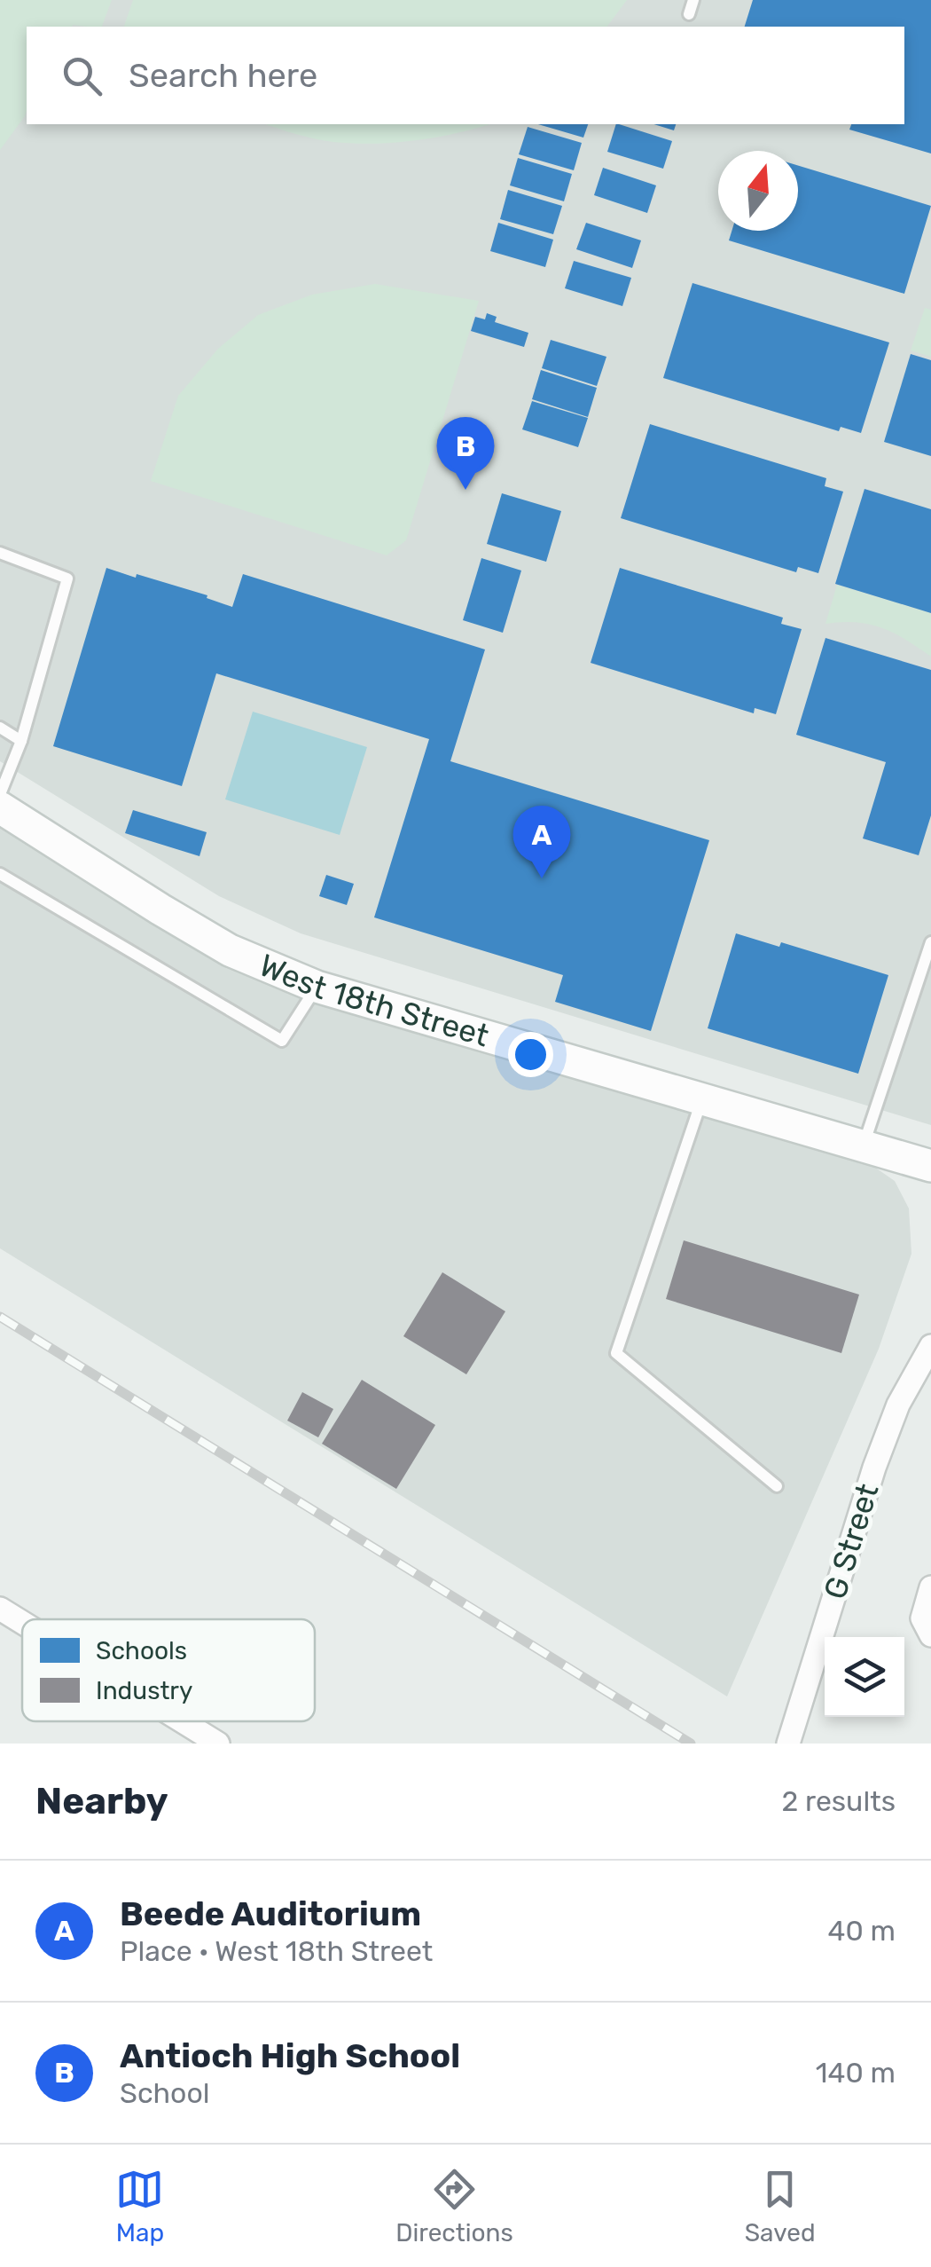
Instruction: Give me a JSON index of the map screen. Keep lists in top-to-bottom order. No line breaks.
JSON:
{"streets":{"street":["West 18th Street","G Street"]},"legend":["Schools","Industry"],"north":"top","page":{"search":"Search here","pins":["B","A"],"heading":["Nearby","2 results"],"list":[{"mark":"A","name":"Beede Auditorium","note":"Place · West 18th Street","value":"40 m"},{"mark":"B","name":"Antioch High School","note":"School","value":"140 m"}],"nav":["Map","Directions","Saved"]}}
